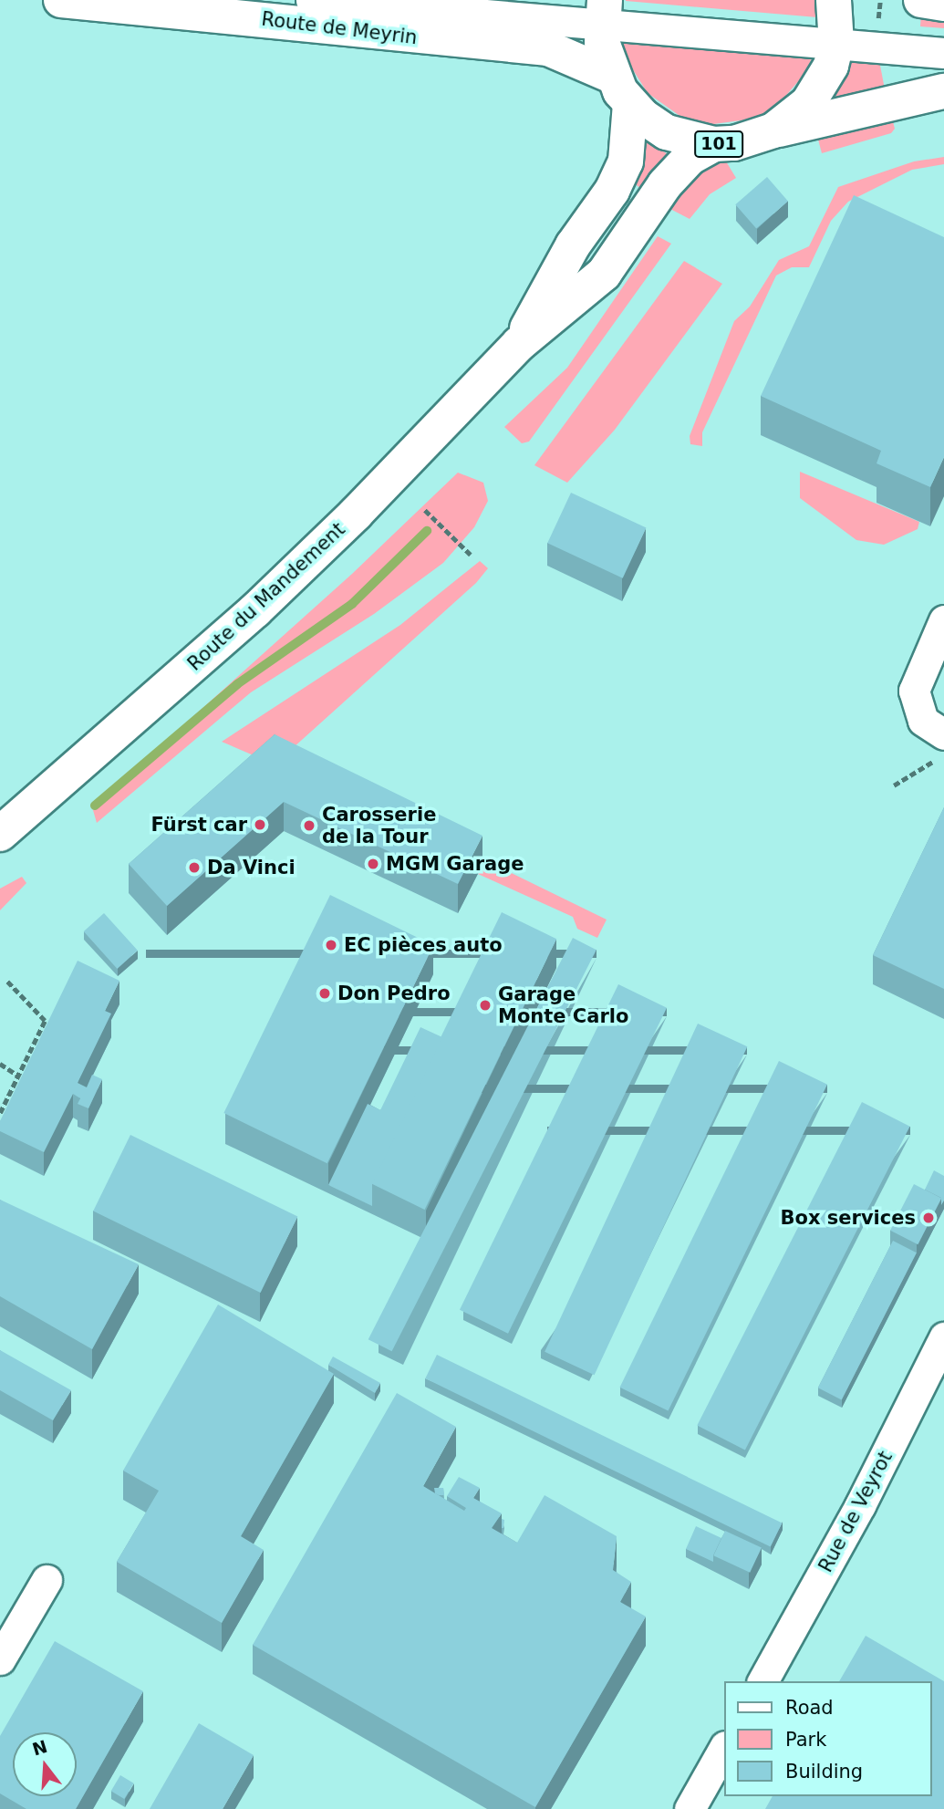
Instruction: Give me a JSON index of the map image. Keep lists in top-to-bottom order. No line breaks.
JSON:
{"streets":{"main road":["Route de Meyrin","101","Route du Mandement"],"street":["Rue de Veyrot"]},"crossings":[["Route de Meyrin","101"],["Route de Meyrin","Route du Mandement"],["101","Route du Mandement"]],"places":["Fürst car","Carosserie de la Tour","MGM Garage","Da Vinci","EC pièces auto","Don Pedro","Garage Monte Carlo","Box services"],"legend":["Road","Park","Building"],"north":"top"}
